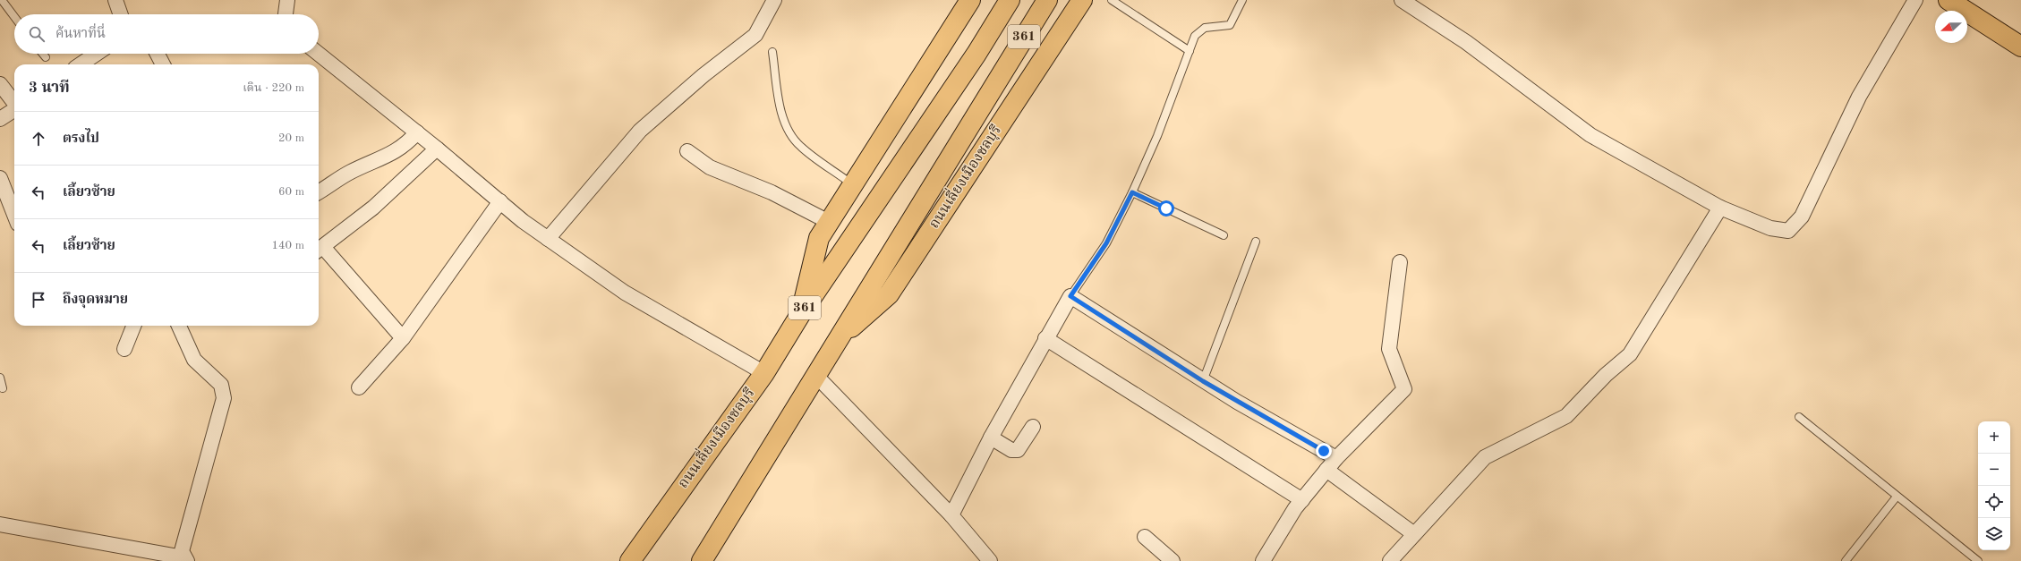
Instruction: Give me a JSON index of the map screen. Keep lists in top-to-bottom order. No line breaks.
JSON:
{"streets":{"main road":["361","ถนนเลี่ยงเมืองชลบุรี"]},"north":"left","page":{"search":"ค้นหาที่นี่","heading":["3 นาที","เดิน · 220 m"],"list":[["ตรงไป","20 m"],["เลี้ยวซ้าย","60 m"],["เลี้ยวซ้าย","140 m"],"ถึงจุดหมาย"],"map_buttons":["+","−"]}}
